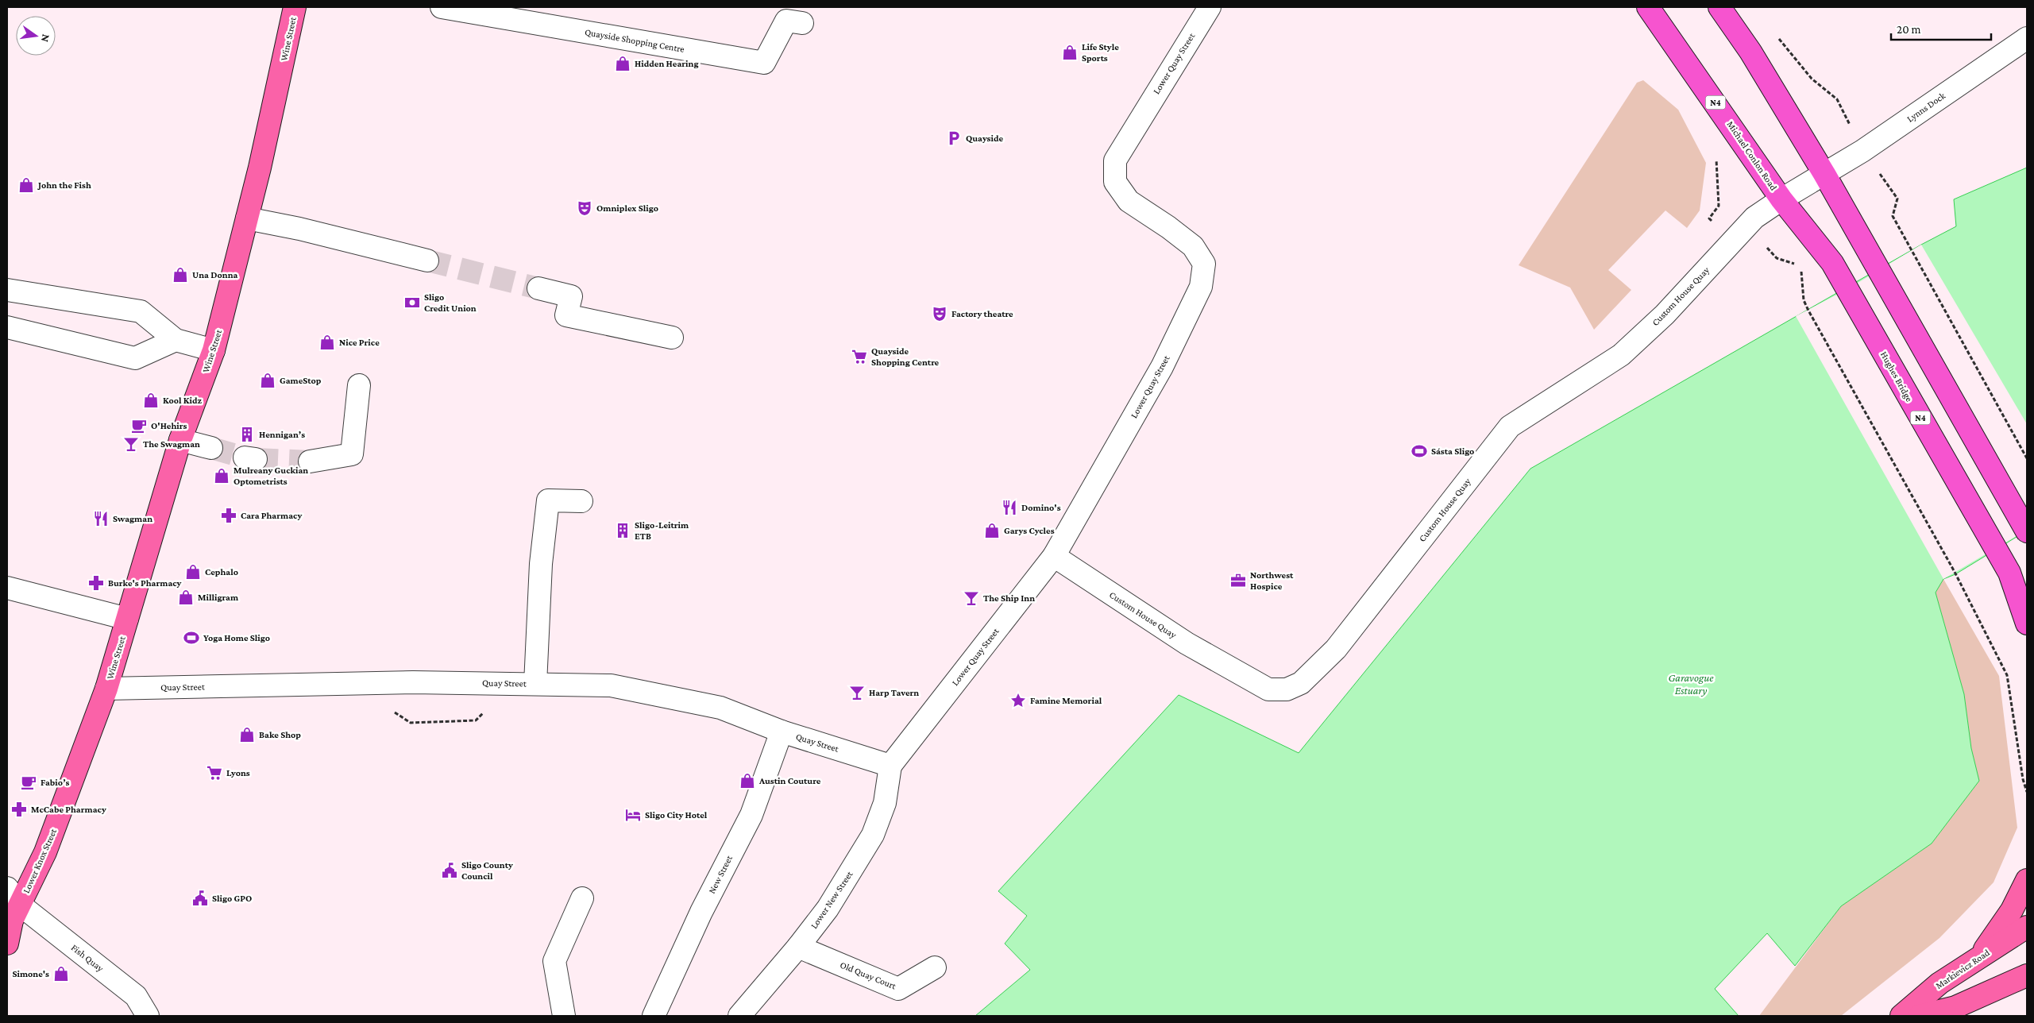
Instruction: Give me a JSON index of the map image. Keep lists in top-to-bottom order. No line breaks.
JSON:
{"streets":{"highway":["N4","Michael Conlon Road","Hughes Bridge"],"main road":["Wine Street","Lower Knox Street","Markievicz Road"],"street":["Quayside Shopping Centre","Lower Quay Street","Lynns Dock","Custom House Quay","Quay Street","New Street","Lower New Street","Fish Quay","Old Quay Court"]},"crossings":[["Wine Street","Quay Street"],["Wine Street","Lower Knox Street"],["Lower Quay Street","Custom House Quay"],["Lower Quay Street","Quay Street"],["Lower Quay Street","Lower New Street"],["N4","Michael Conlon Road"],["Lynns Dock","Custom House Quay"],["Michael Conlon Road","Custom House Quay"],["Michael Conlon Road","Hughes Bridge"],["Quay Street","Lower Knox Street"],["Quay Street","New Street"],["Quay Street","Lower New Street"],["Lower Knox Street","Fish Quay"],["Lower New Street","Old Quay Court"]],"water":["Garavogue Estuary"],"places":{"shop":["Life Style Sports","Hidden Hearing","John the Fish","Una Donna","Nice Price","GameStop","Kool Kidz","Mulreany Guckian Optometrists","Garys Cycles","Cephalo","Milligram","Bake Shop","Austin Couture","Simone's"],"parking":["Quayside"],"theatre":["Omniplex Sligo","Factory theatre"],"bank":["Sligo Credit Union"],"supermarket":["Quayside Shopping Centre","Lyons"],"cafe":["O'Hehirs","Fabio’s"],"building":["Hennigan’s","Sligo-Leitrim ETB"],"bar":["The Swagman","The Ship Inn","Harp Tavern"],"sports":["Sásta Sligo","Yoga Home Sligo"],"restaurant":["Domino's","Swagman"],"pharmacy":["Cara Pharmacy","Burke's Pharmacy","McCabe Pharmacy"],"office":["Northwest Hospice"],"place":["Famine Memorial"],"hotel":["Sligo City Hotel"],"public building":["Sligo County Council","Sligo GPO"]},"scale_bar":"20 m","north":"right"}
